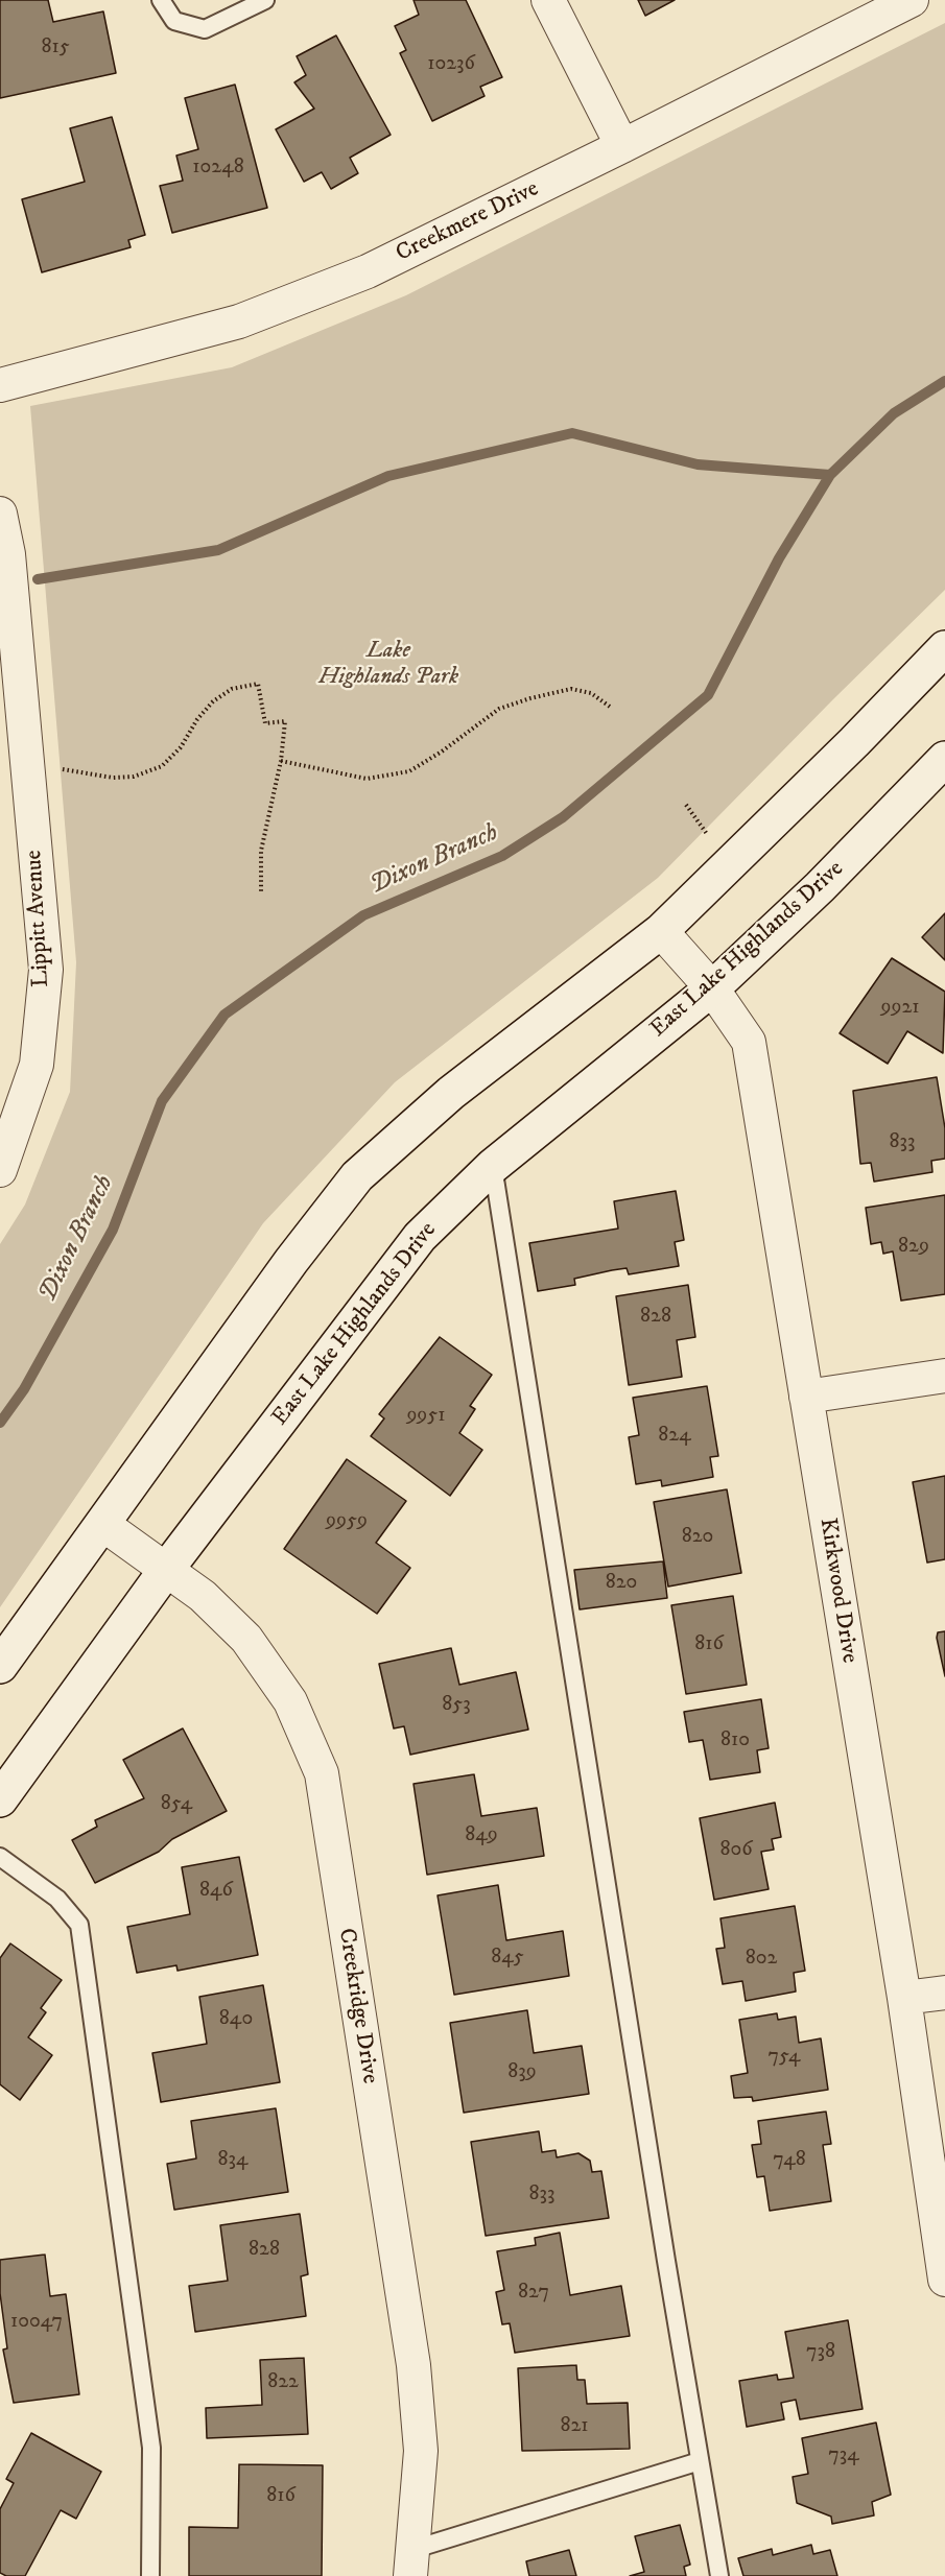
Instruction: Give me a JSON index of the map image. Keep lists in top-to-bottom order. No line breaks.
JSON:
{"streets":{"main road":["East Lake Highlands Drive"],"street":["Creekmere Drive","Lippitt Avenue","Kirkwood Drive","Creekridge Drive"]},"crossings":[["East Lake Highlands Drive","Kirkwood Drive"],["East Lake Highlands Drive","Creekridge Drive"]],"water":["Dixon Branch"],"parks":["Lake Highlands Park"],"house_numbers":["815","10236","10248","9921","833","829","828","9951","824","9959","820","820","816","853","810","854","849","806","846","845","802","840","754","839","834","748","833","828","827","10047","738","822","821","734","816"]}
